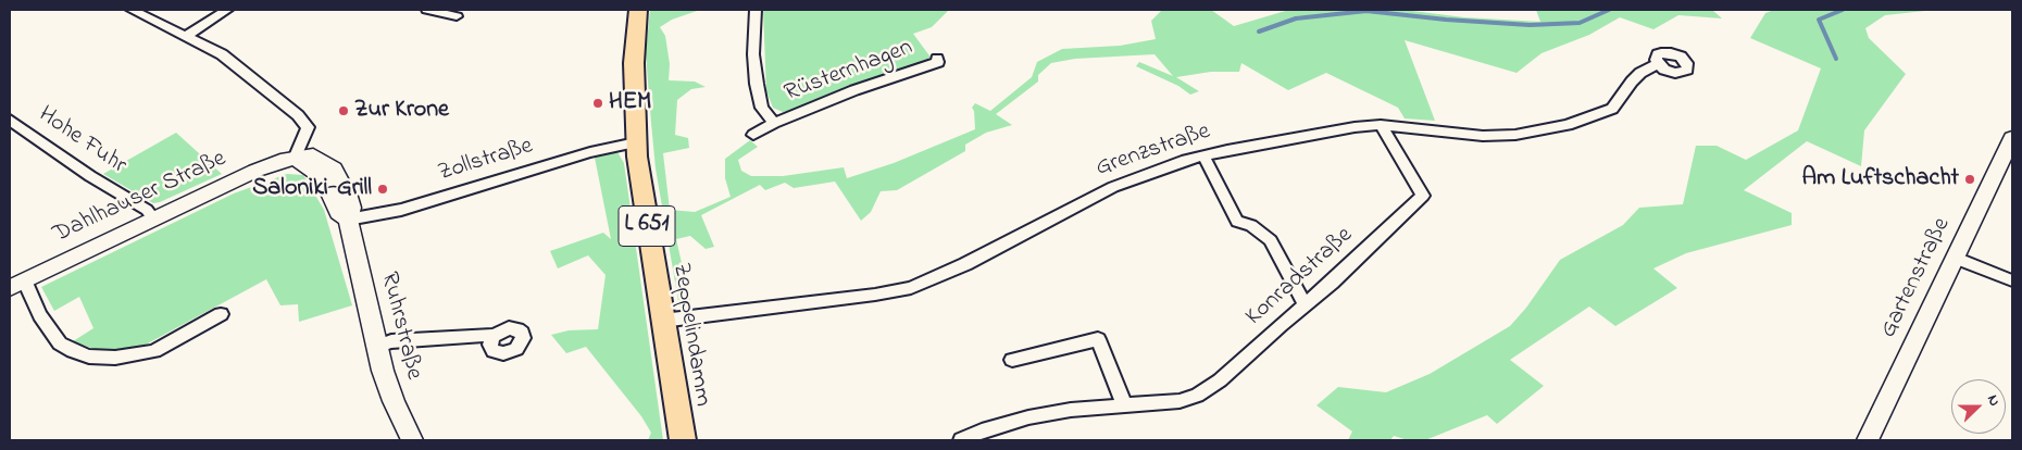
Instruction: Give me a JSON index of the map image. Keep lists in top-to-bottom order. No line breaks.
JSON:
{"streets":{"main road":["L 651","Zeppelindamm"],"street":["Rüsternhagen","Hohe Fuhr","Grenzstraße","Zollstraße","Dahlhauser Straße","Konradstraße","Gartenstraße","Ruhrstraße"]},"crossings":[["Hohe Fuhr","Dahlhauser Straße"],["Grenzstraße","Konradstraße"],["Grenzstraße","Zeppelindamm"],["Zollstraße","Ruhrstraße"],["Zollstraße","Zeppelindamm"],["Dahlhauser Straße","Ruhrstraße"]],"places":["HEM","Zur Krone","Am Luftschacht","Saloniki-Grill"],"north":"right"}
